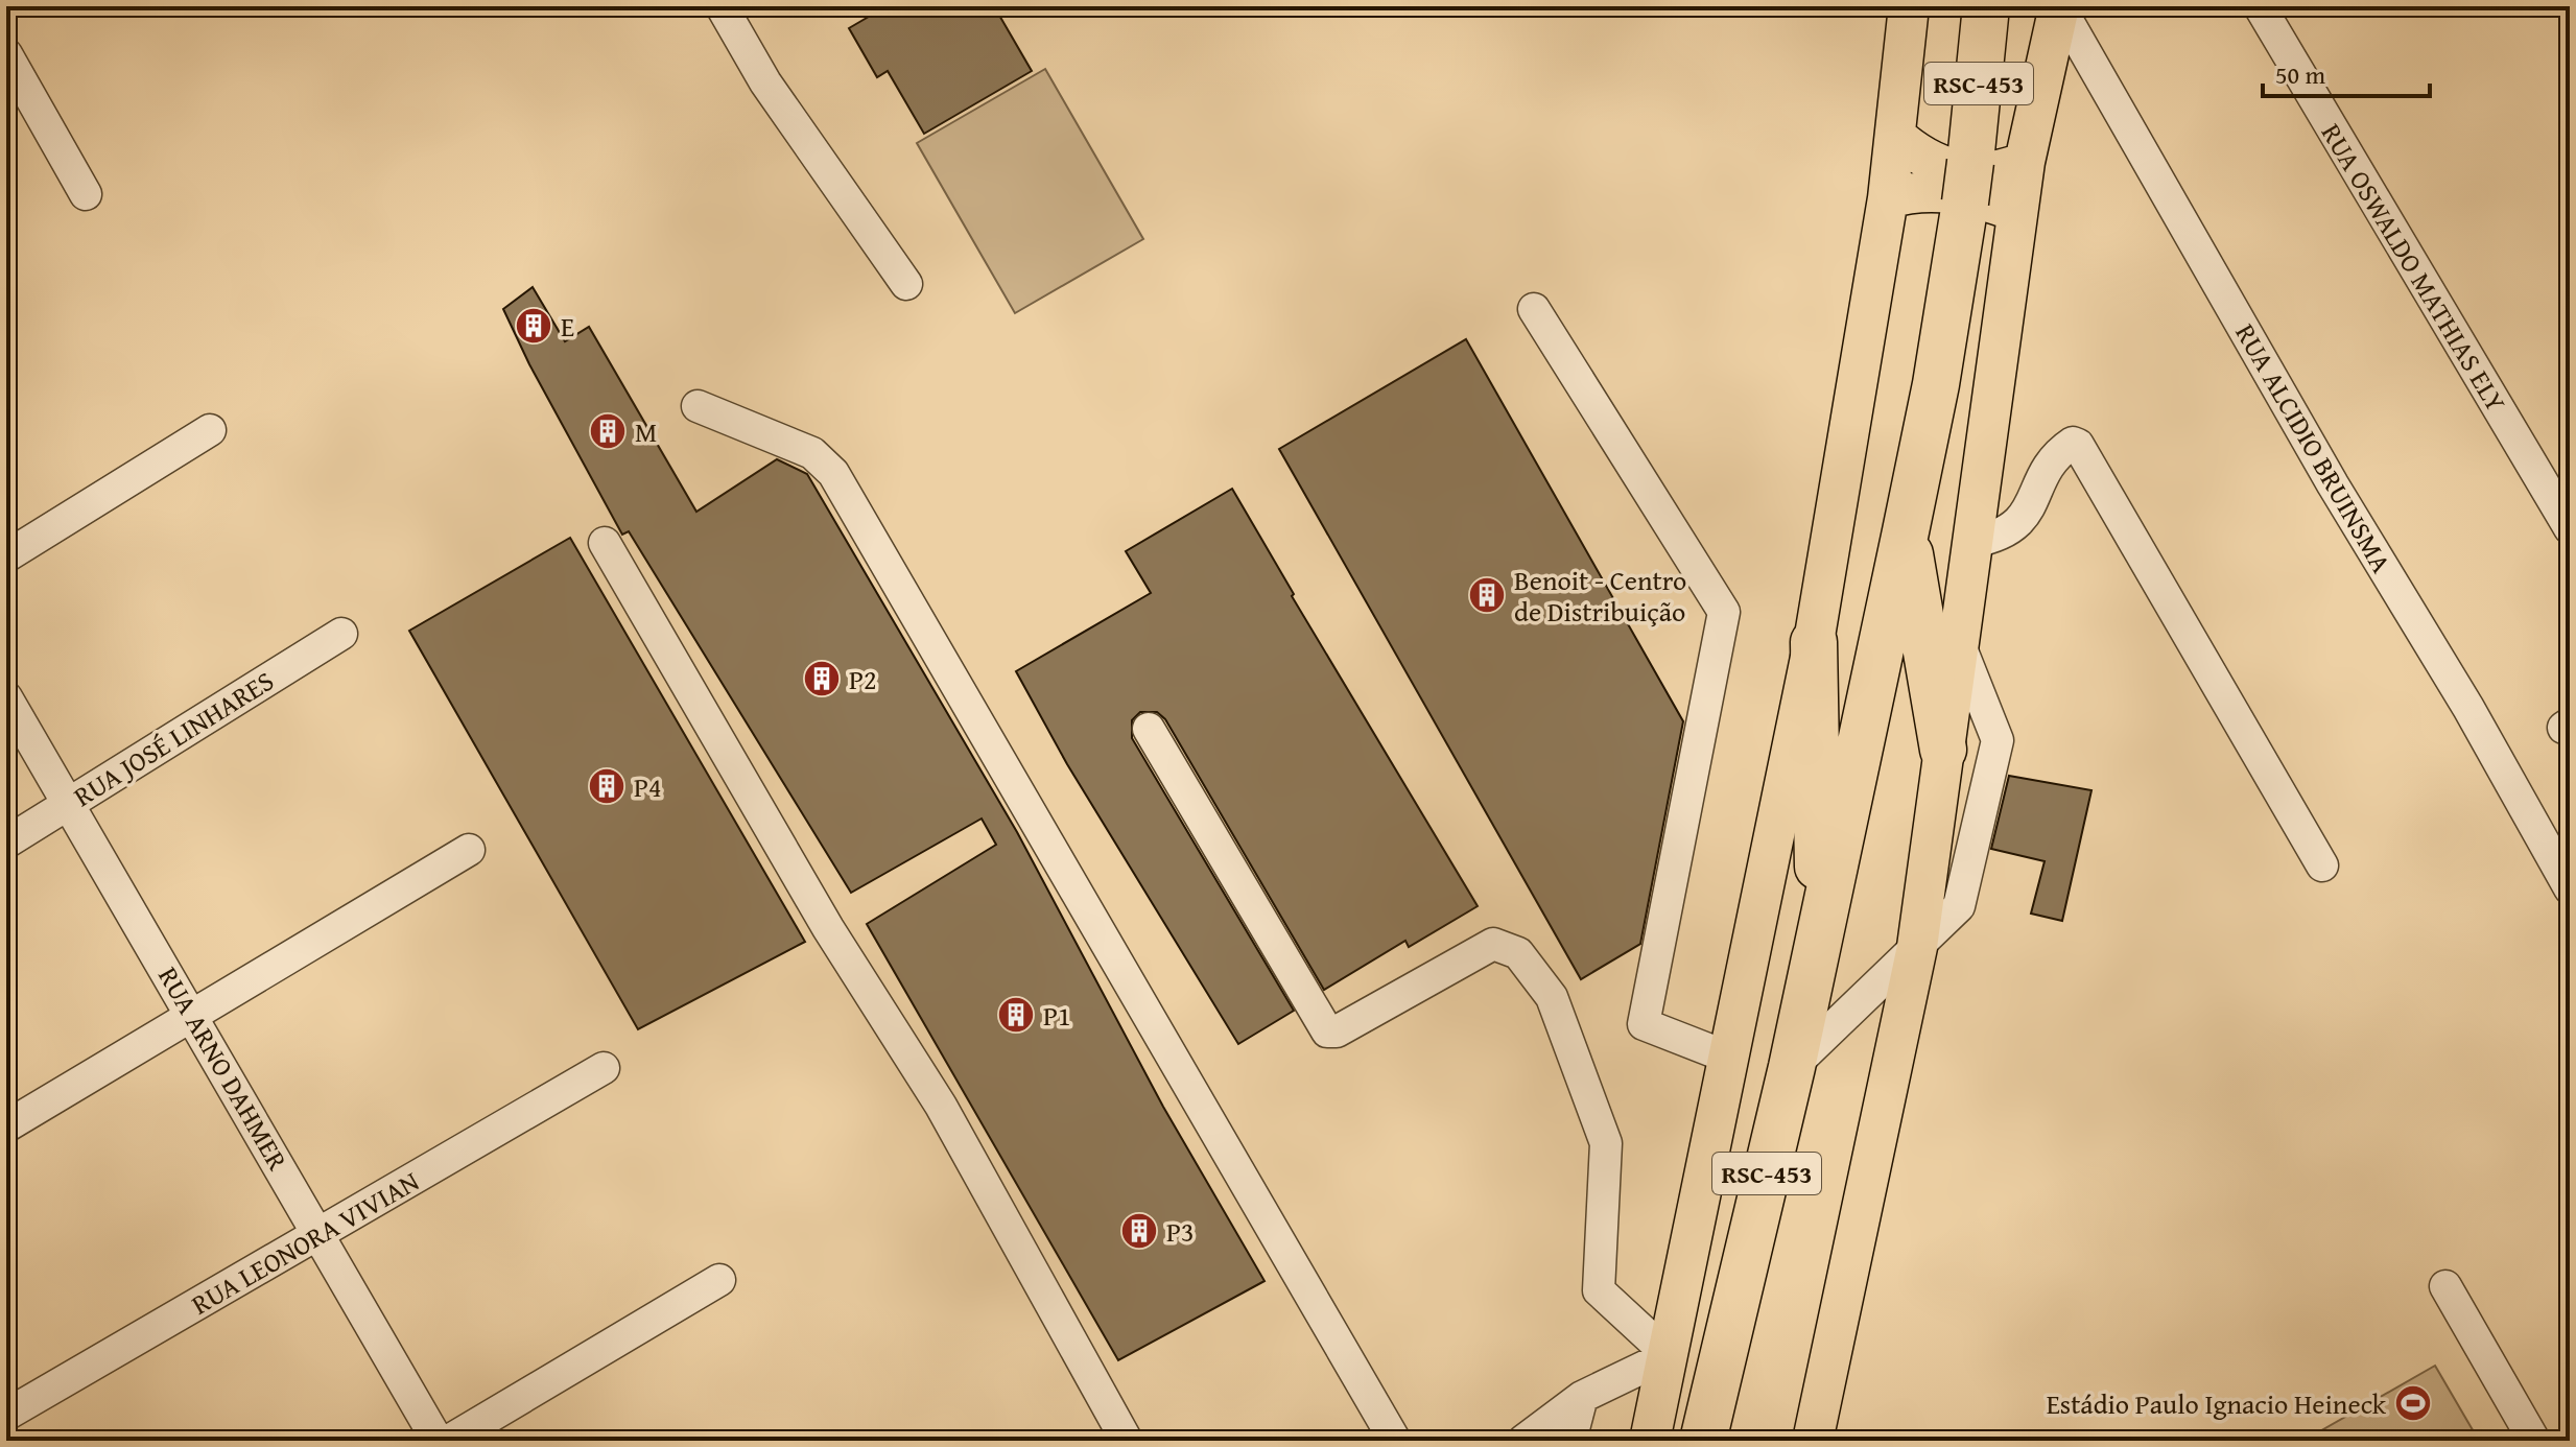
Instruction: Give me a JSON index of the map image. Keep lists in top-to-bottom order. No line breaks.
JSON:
{"streets":{"highway":["RSC-453"],"street":["RUA OSWALDO MATHIAS ELY","RUA ALCIDIO BRUINSMA","RUA JOSÉ LINHARES","RUA ARNO DAHMER","RUA LEONORA VIVIAN"]},"crossings":[["RUA JOSÉ LINHARES","RUA ARNO DAHMER"],["RUA ARNO DAHMER","RUA LEONORA VIVIAN"]],"places":{"building":["E","M","Benoit - Centro de Distribuição","P2","P4","P1","P3"],"sports":["Estádio Paulo Ignacio Heineck"]},"scale_bar":"50 m"}
